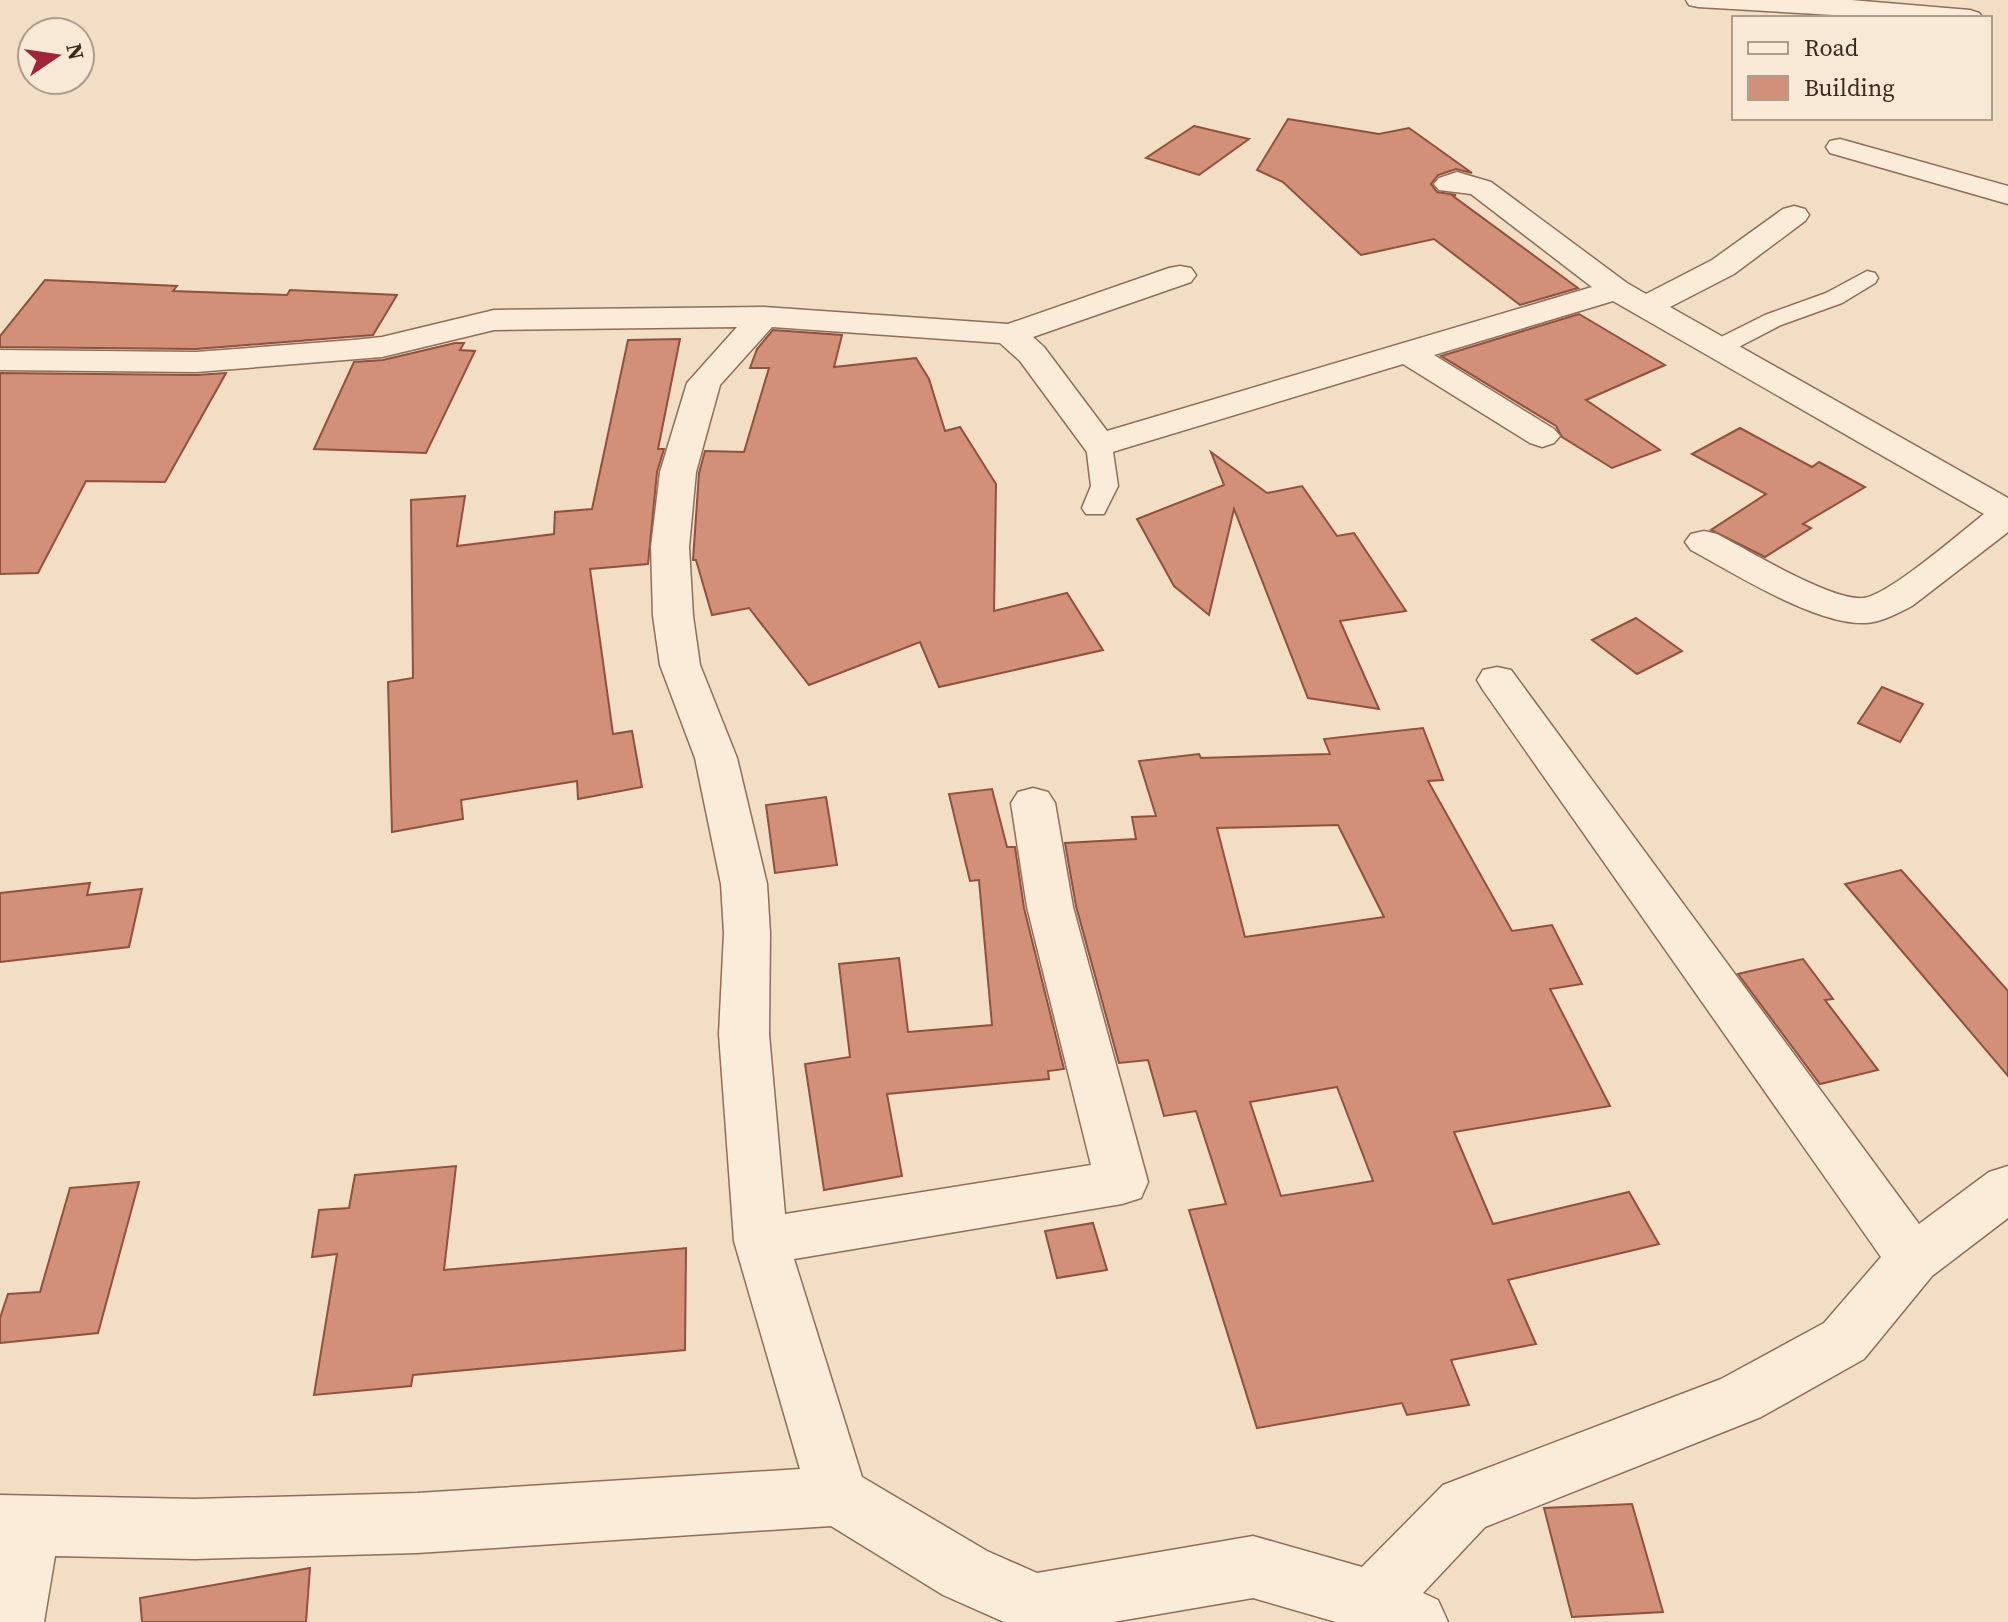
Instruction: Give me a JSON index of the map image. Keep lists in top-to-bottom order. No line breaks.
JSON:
{"legend":["Road","Building"],"north":"right"}
